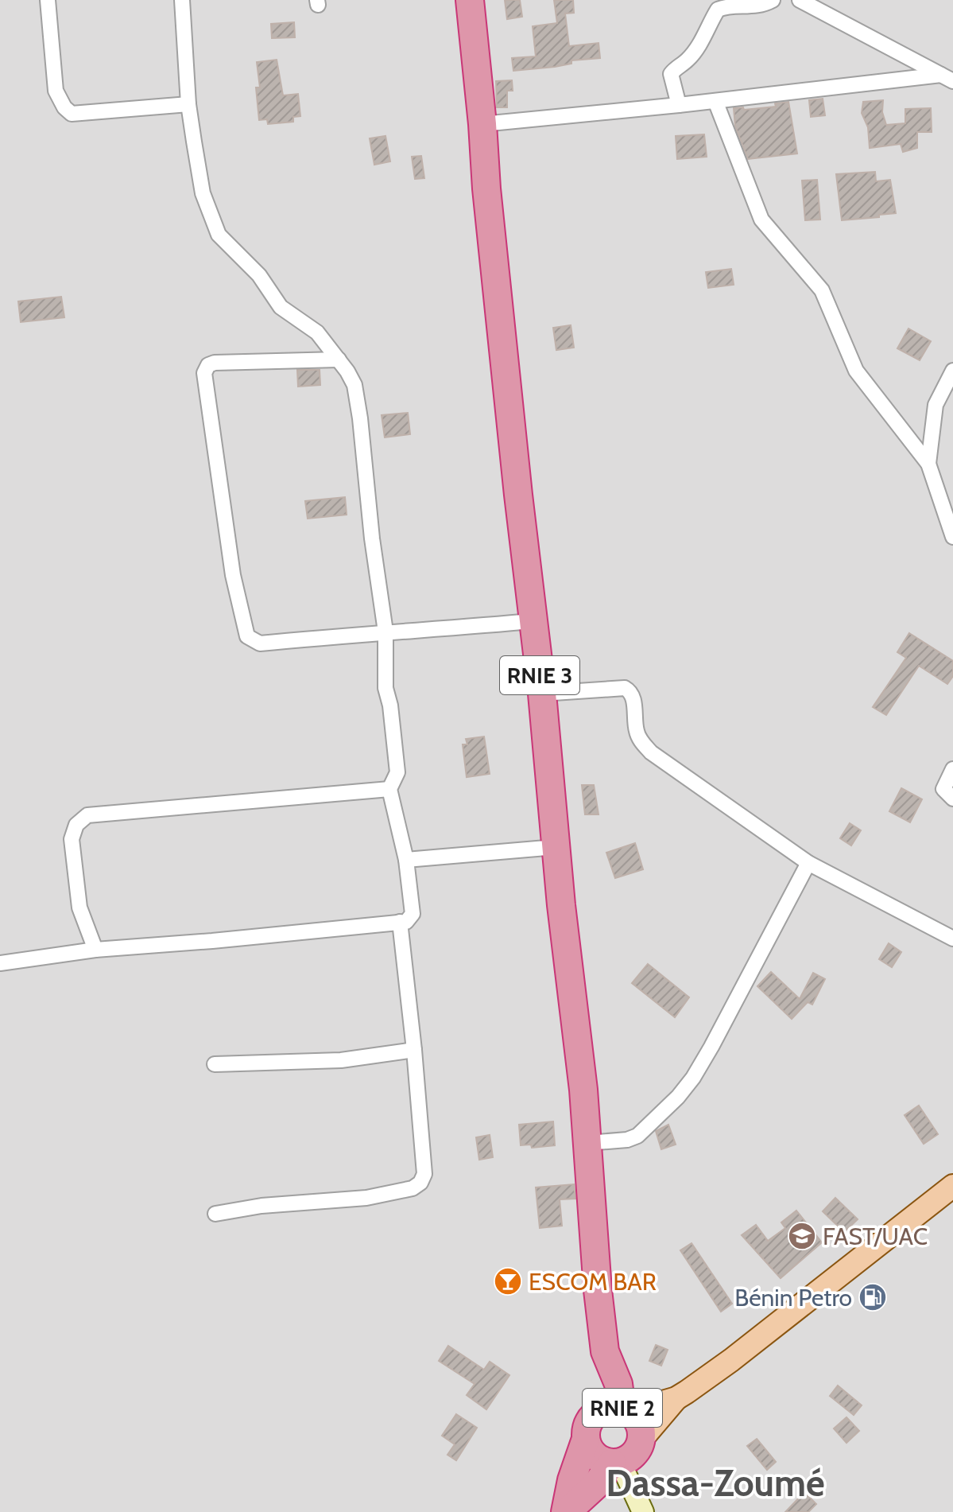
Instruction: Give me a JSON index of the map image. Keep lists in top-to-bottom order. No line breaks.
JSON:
{"streets":{"highway":["RNIE 3","RNIE 2"]},"crossings":[["RNIE 3","RNIE 2"]],"districts":["Dassa-Zoumé"],"places":{"school or university":["FAST/UAC"],"bar":["ESCOM BAR"],"fuel station":["Bénin Petro"]}}
